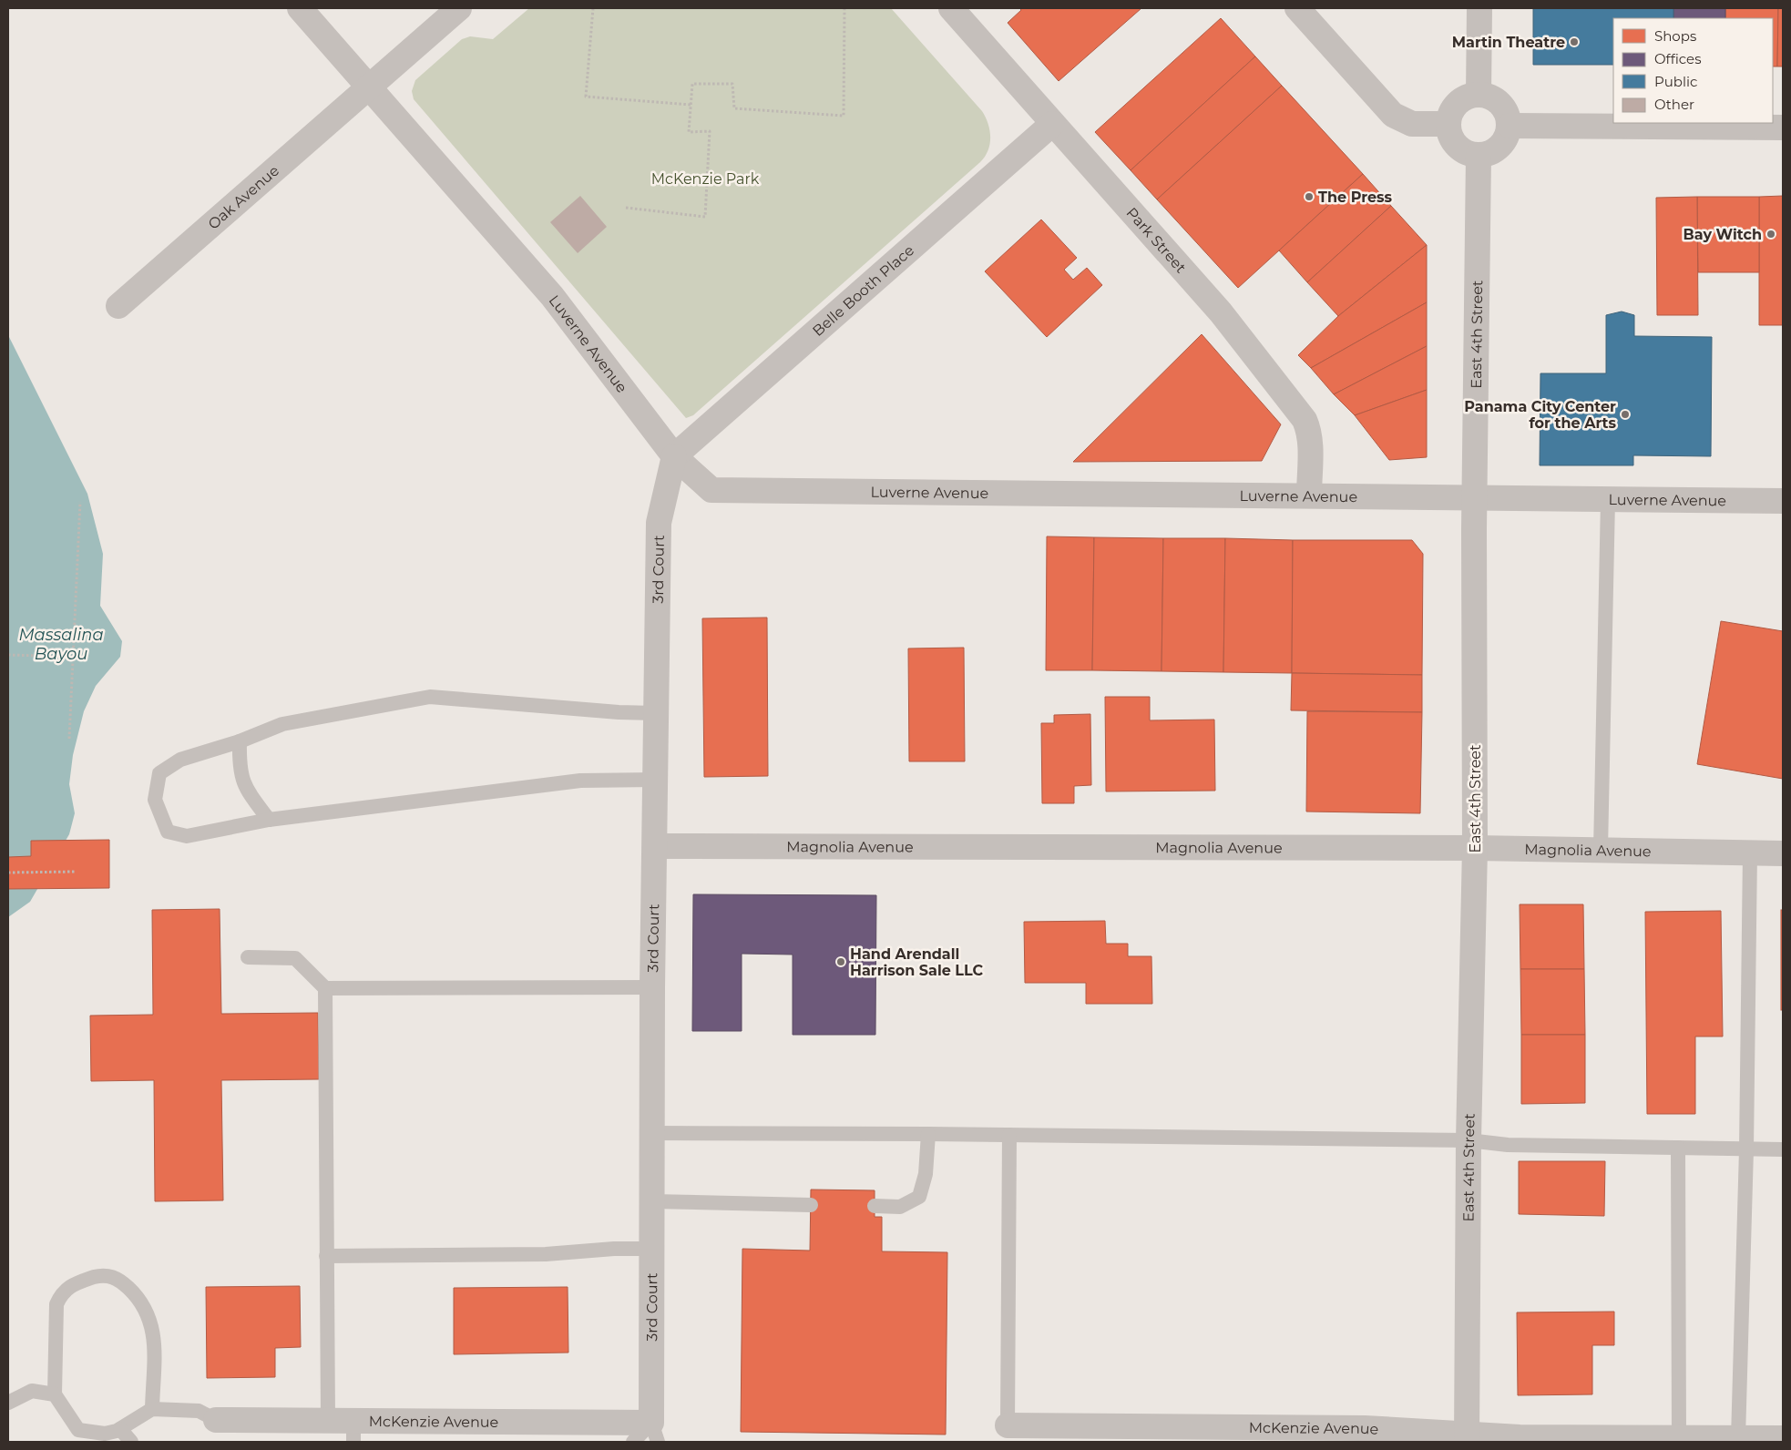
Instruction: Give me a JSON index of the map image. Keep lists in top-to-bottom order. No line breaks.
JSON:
{"streets":{"street":["Oak Avenue","Park Street","Belle Booth Place","East 4th Street","Luverne Avenue","3rd Court","Magnolia Avenue","McKenzie Avenue"]},"crossings":[["Oak Avenue","Luverne Avenue"],["Park Street","Belle Booth Place"],["Park Street","Luverne Avenue"],["Belle Booth Place","Luverne Avenue"],["Belle Booth Place","3rd Court"],["East 4th Street","Luverne Avenue"],["East 4th Street","Magnolia Avenue"],["East 4th Street","McKenzie Avenue"],["Luverne Avenue","3rd Court"],["3rd Court","Magnolia Avenue"],["3rd Court","McKenzie Avenue"]],"water":["Massalina Bayou"],"parks":["McKenzie Park"],"places":["Martin Theatre","The Press","Bay Witch","Panama City Center for the Arts","Hand Arendall Harrison Sale LLC"],"legend":["Shops","Offices","Public","Other"]}
